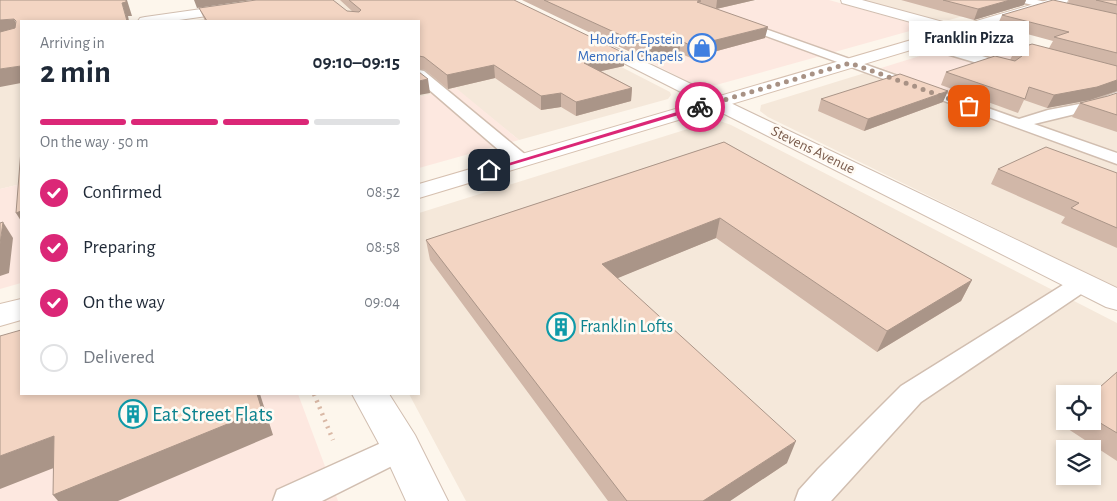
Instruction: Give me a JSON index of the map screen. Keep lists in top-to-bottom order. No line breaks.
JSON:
{"streets":{"street":["Stevens Avenue"]},"places":{"shop":["Hodroff-Epstein Memorial Chapels"],"other":["Franklin Pizza"],"building":["Franklin Lofts","Eat Street Flats"]},"page":{"heading":["2 min","Arriving in","09:10–09:15"],"bubble":"Franklin Pizza","bar":"On the way · 50 m","list":[["Confirmed","08:52"],["Preparing","08:58"],["On the way","09:04"],"Delivered"]}}
